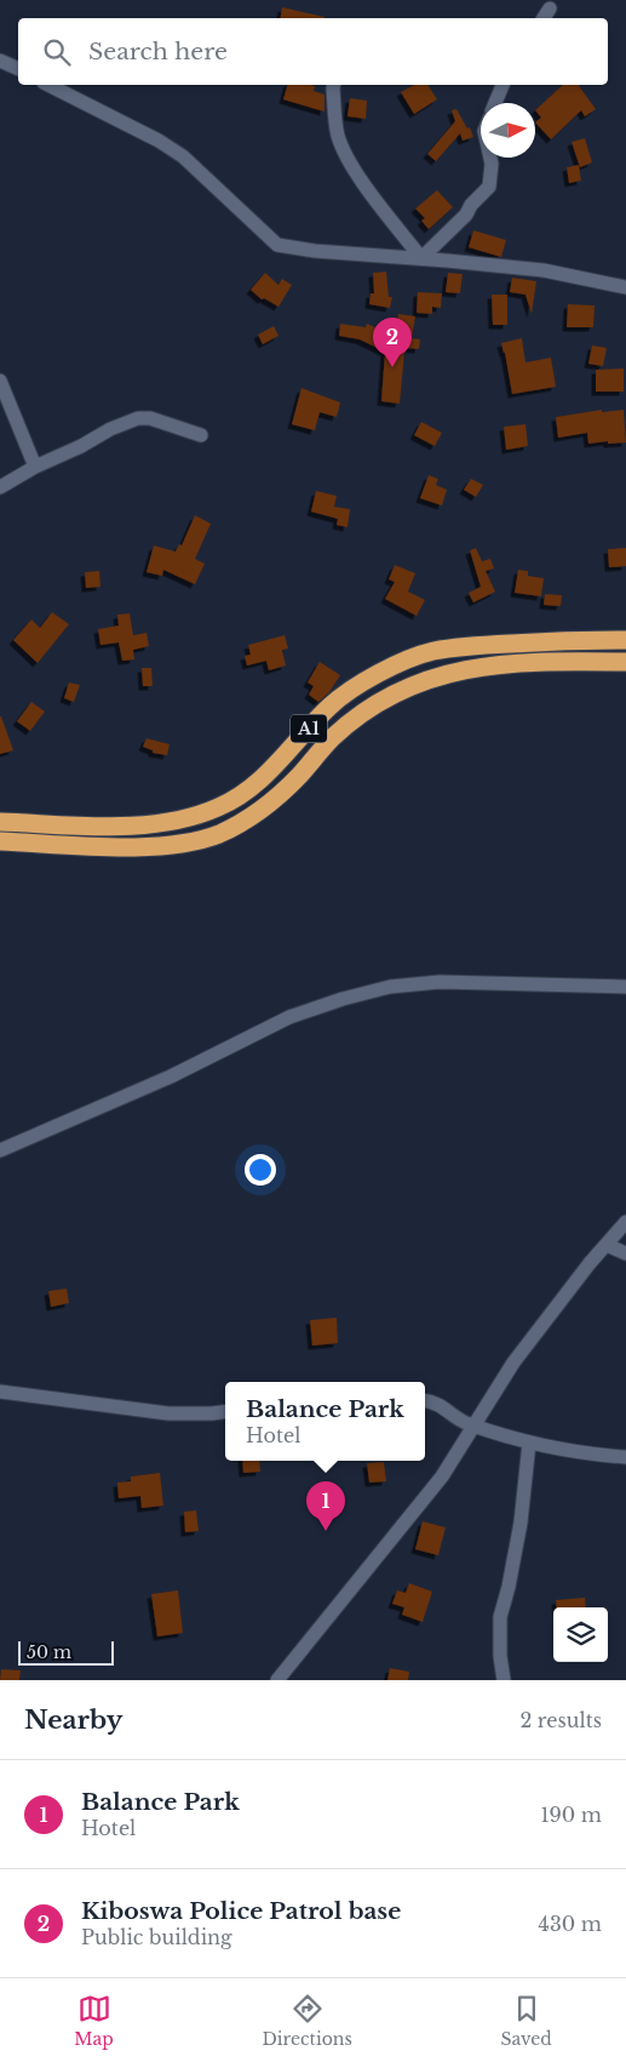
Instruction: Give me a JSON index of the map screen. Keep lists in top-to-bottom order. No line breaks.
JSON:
{"streets":{"highway":["A1"]},"scale_bar":"50 m","north":"right","page":{"search":"Search here","pins":["2","1"],"popup":["Balance Park","Hotel"],"scale":"50 m","heading":["Nearby","2 results"],"list":[{"mark":"1","name":"Balance Park","note":"Hotel","value":"190 m"},{"mark":"2","name":"Kiboswa Police Patrol base","note":"Public building","value":"430 m"}],"nav":["Map","Directions","Saved"]}}
